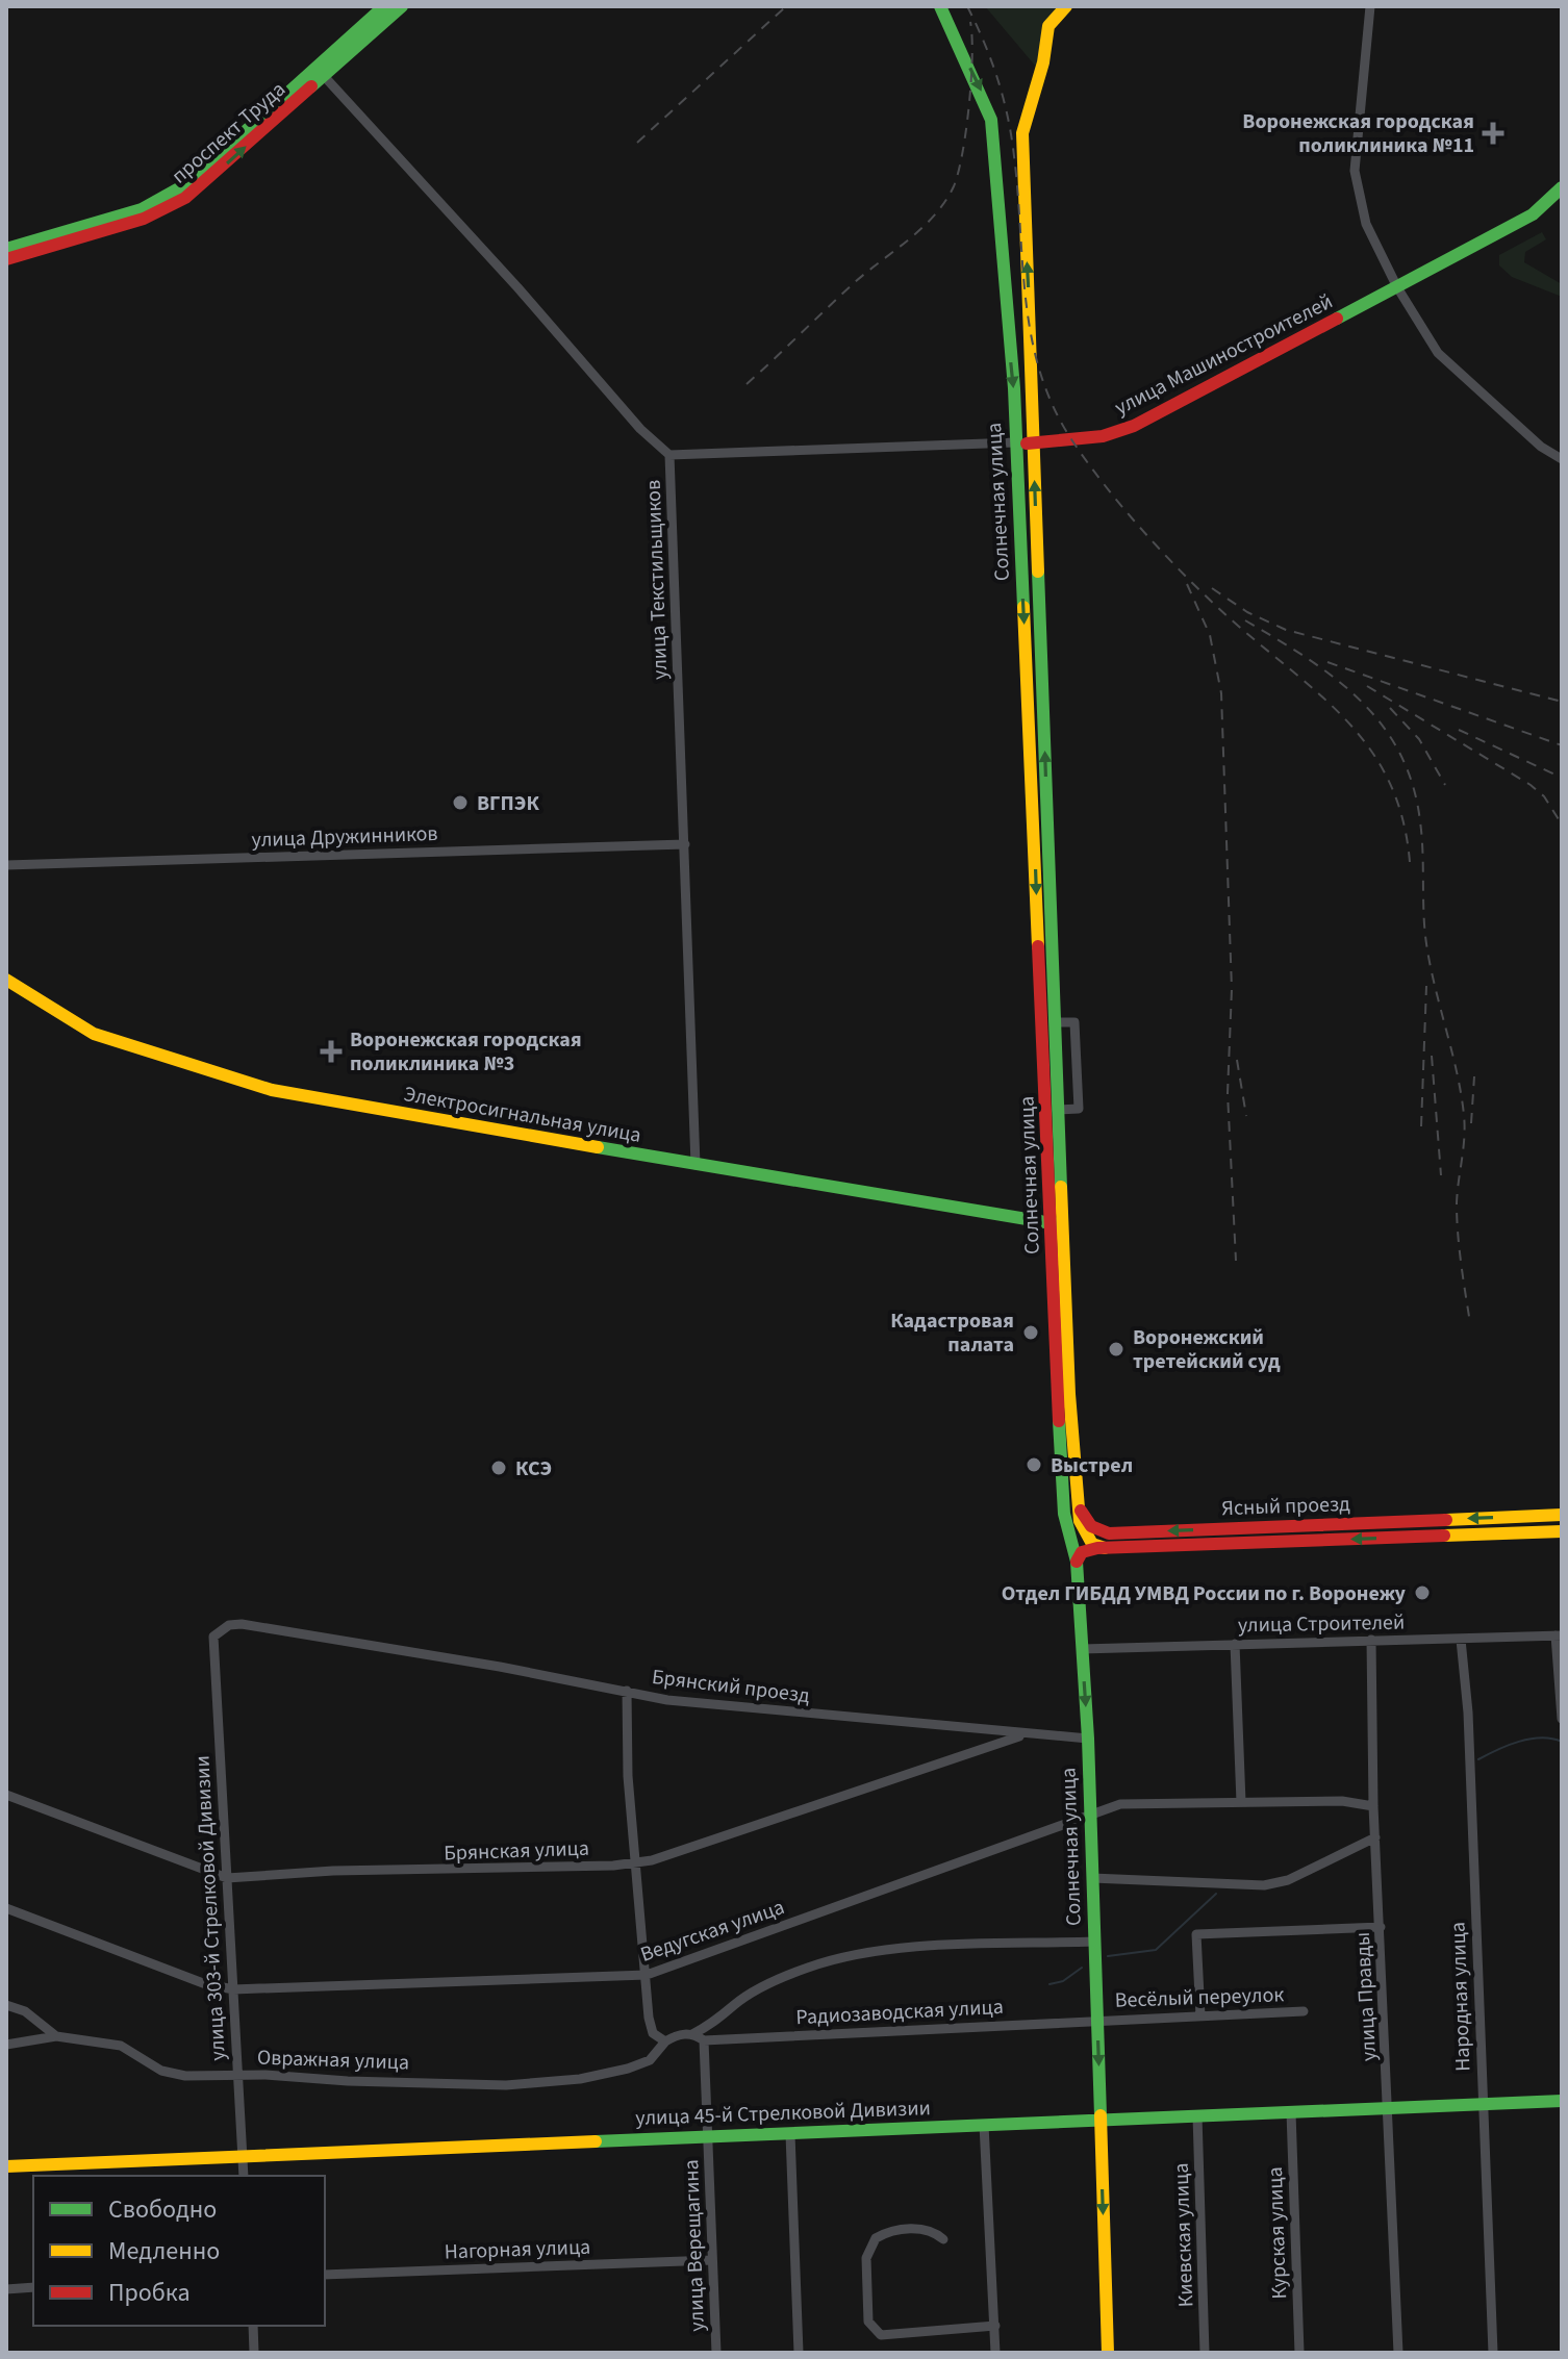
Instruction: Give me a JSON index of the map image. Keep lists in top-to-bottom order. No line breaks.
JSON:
{"streets":{"main road":["проспект Труда","улица Машиностроителей","Солнечная улица","Электросигнальная улица","Ясный проезд","улица 45-й Стрелковой Дивизии"],"street":["улица Текстильщиков","улица Дружинников","улица Строителей","Брянский проезд","Брянская улица","улица 303-й Стрелковой Дивизии","Ведугская улица","Весёлый переулок","улица Правды","Народная улица","Радиозаводская улица","Овражная улица","Курская улица","Киевская улица","улица Верещагина","Нагорная улица"]},"crossings":[["проспект Труда","улица Текстильщиков"],["улица Машиностроителей","Солнечная улица"],["улица Машиностроителей","улица Текстильщиков"],["Солнечная улица","Электросигнальная улица"],["Солнечная улица","Ясный проезд"],["Солнечная улица","улица Строителей"],["Солнечная улица","Брянский проезд"],["Солнечная улица","Ведугская улица"],["Солнечная улица","Весёлый переулок"],["Солнечная улица","Радиозаводская улица"],["Солнечная улица","улица 45-й Стрелковой Дивизии"],["улица Текстильщиков","улица Дружинников"],["улица Текстильщиков","Электросигнальная улица"],["улица Строителей","улица Правды"],["улица Строителей","Народная улица"],["Брянский проезд","Брянская улица"],["Брянский проезд","улица 303-й Стрелковой Дивизии"],["Брянская улица","улица 303-й Стрелковой Дивизии"],["улица 303-й Стрелковой Дивизии","Ведугская улица"],["улица 303-й Стрелковой Дивизии","Овражная улица"],["улица 303-й Стрелковой Дивизии","улица 45-й Стрелковой Дивизии"],["Ведугская улица","улица Правды"],["Весёлый переулок","Радиозаводская улица"],["улица Правды","улица 45-й Стрелковой Дивизии"],["Народная улица","улица 45-й Стрелковой Дивизии"],["Радиозаводская улица","улица Верещагина"],["улица 45-й Стрелковой Дивизии","Курская улица"],["улица 45-й Стрелковой Дивизии","Киевская улица"],["улица 45-й Стрелковой Дивизии","улица Верещагина"],["улица Верещагина","Нагорная улица"]],"one_way":["Ясный проезд"],"places":{"health":["Воронежская городская поликлиника №11","Воронежская городская поликлиника №3"],"other":["ВГПЭК","Кадастровая палата","Воронежский третейский суд","Выстрел","КСЭ","Отдел ГИБДД УМВД России по г. Воронежу"]},"legend":["Свободно","Медленно","Пробка"]}
